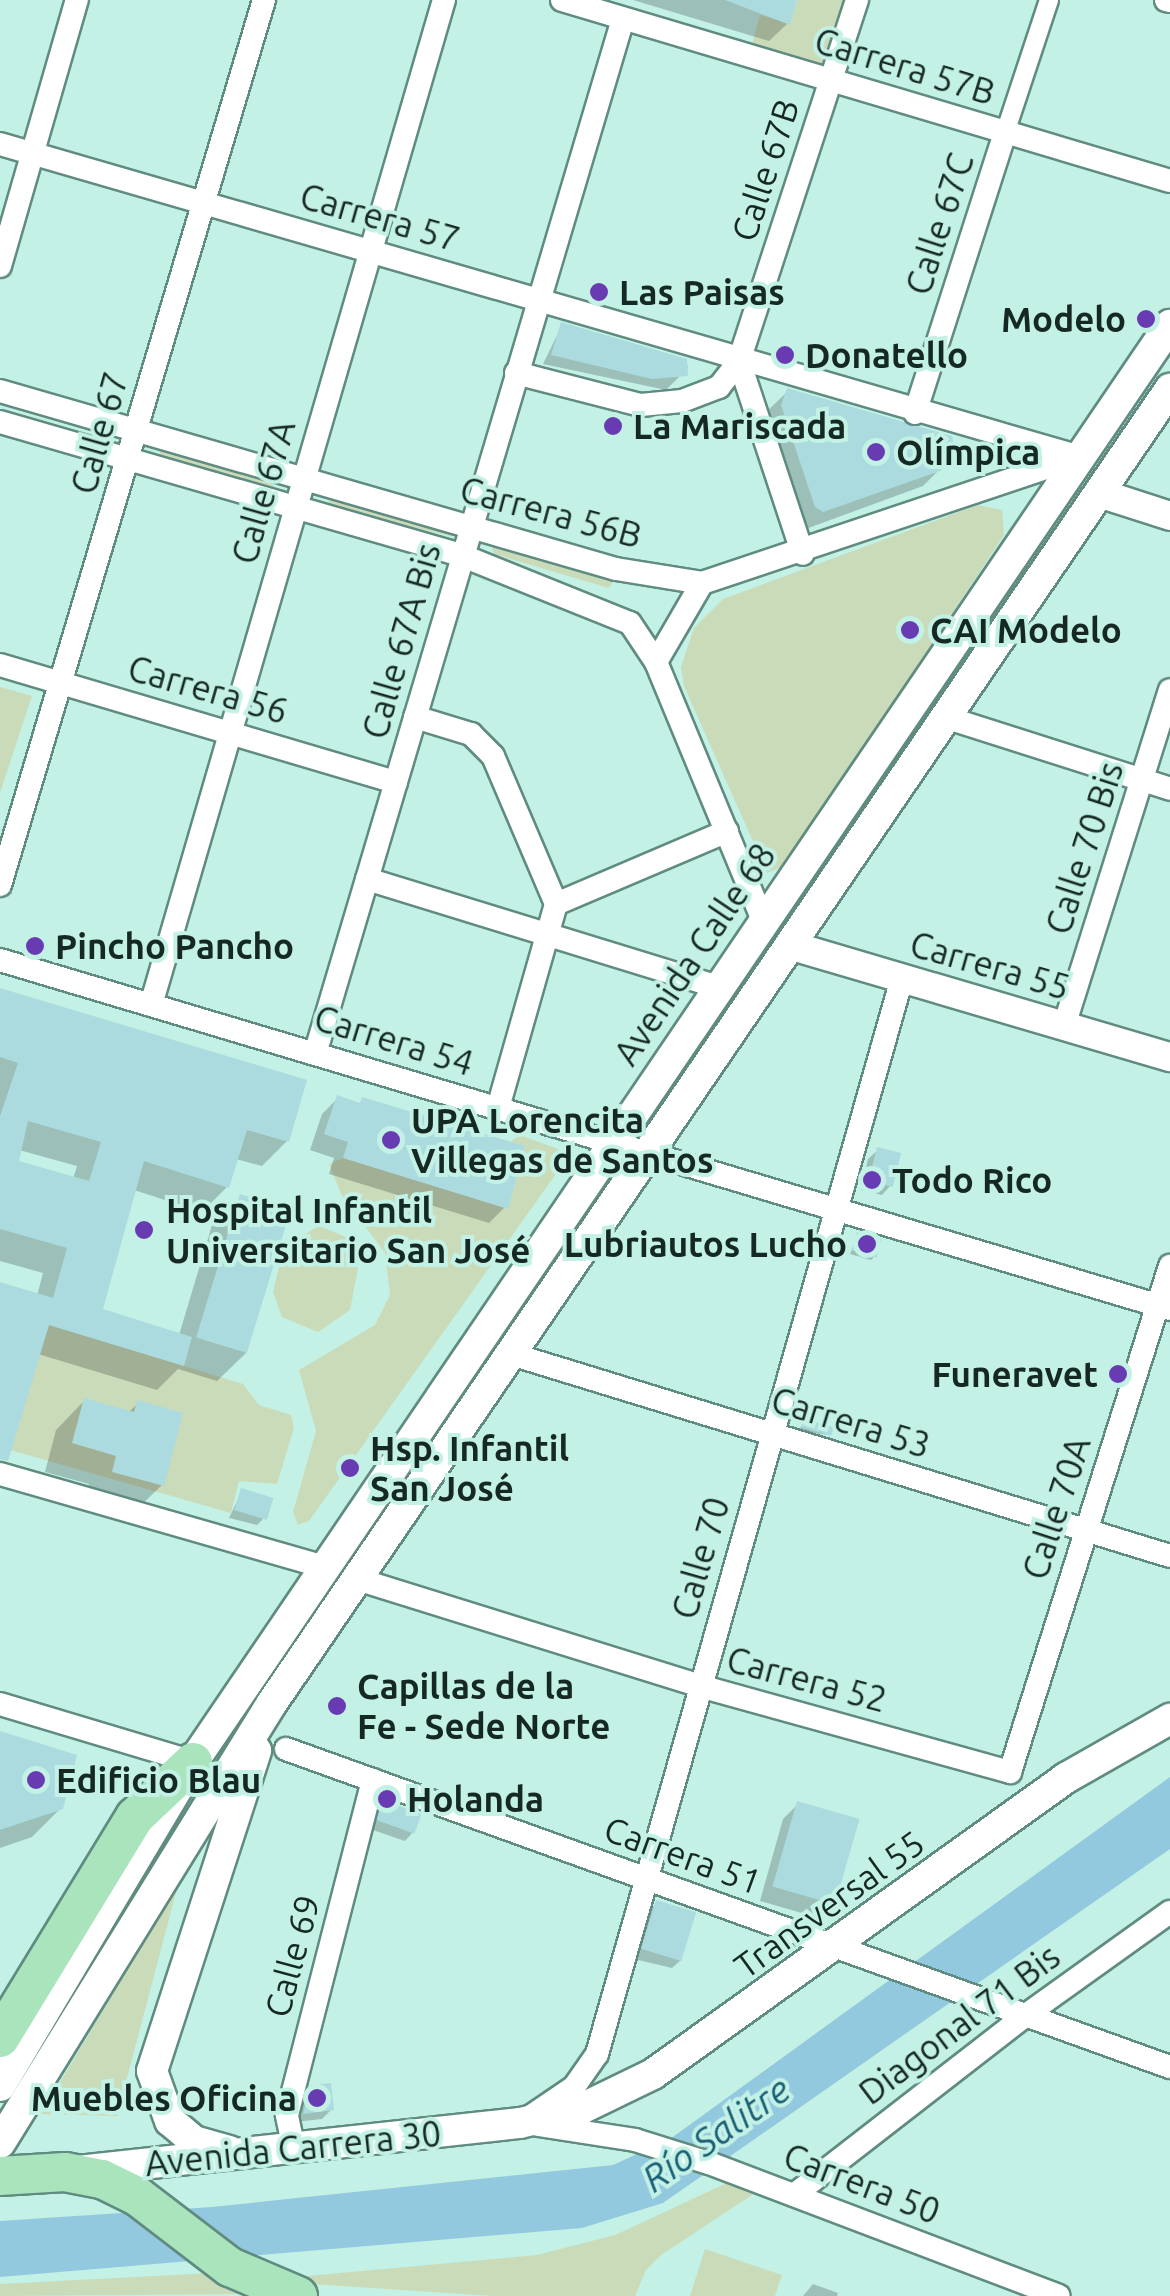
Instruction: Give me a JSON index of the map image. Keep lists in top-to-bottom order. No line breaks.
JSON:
{"streets":{"highway":["Avenida Carrera 30"],"main road":["Avenida Calle 68","Transversal 55"],"street":["Carrera 57B","Calle 67B","Carrera 57","Calle 67C","Calle 67","Calle 67A","Carrera 56B","Calle 67A Bis","Carrera 56","Calle 70 Bis","Carrera 55","Carrera 54","Carrera 53","Calle 70A","Calle 70","Carrera 52","Carrera 51","Calle 69","Diagonal 71 Bis","Carrera 50"]},"crossings":[["Carrera 57B","Calle 67B"],["Carrera 57B","Calle 67C"],["Carrera 57B","Calle 67A Bis"],["Calle 67B","Carrera 57"],["Carrera 57","Calle 67C"],["Carrera 57","Calle 67"],["Carrera 57","Calle 67A"],["Carrera 57","Carrera 56B"],["Carrera 57","Calle 67A Bis"],["Carrera 57","Avenida Calle 68"],["Calle 67","Carrera 56B"],["Calle 67","Carrera 56"],["Calle 67A","Carrera 56B"],["Calle 67A","Carrera 56"],["Calle 67A","Carrera 54"],["Carrera 56B","Calle 67A Bis"],["Carrera 56B","Avenida Calle 68"],["Calle 67A Bis","Carrera 56"],["Calle 67A Bis","Carrera 54"],["Calle 70 Bis","Carrera 55"],["Avenida Calle 68","Carrera 55"],["Avenida Calle 68","Carrera 54"],["Avenida Calle 68","Carrera 53"],["Avenida Calle 68","Carrera 52"],["Carrera 55","Calle 70"],["Carrera 54","Calle 70A"],["Carrera 54","Calle 70"],["Carrera 53","Calle 70A"],["Carrera 53","Calle 70"],["Calle 70A","Carrera 52"],["Calle 70","Carrera 52"],["Calle 70","Carrera 51"],["Calle 70","Transversal 55"],["Calle 70","Avenida Carrera 30"],["Calle 70","Carrera 50"],["Carrera 51","Transversal 55"],["Carrera 51","Calle 69"],["Carrera 51","Diagonal 71 Bis"],["Transversal 55","Avenida Carrera 30"],["Transversal 55","Carrera 50"],["Calle 69","Avenida Carrera 30"],["Diagonal 71 Bis","Carrera 50"],["Avenida Carrera 30","Carrera 50"]],"water":["Río Salitre"],"places":["Las Paisas","Modelo","Donatello","La Mariscada","Olímpica","CAI Modelo","Pincho Pancho","UPA Lorencita Villegas de Santos","Todo Rico","Hospital Infantil Universitario San José","Lubriautos Lucho","Funeravet","Hsp. Infantil San José","Capillas de la Fe - Sede Norte","Edificio Blau","Holanda","Muebles Oficina"]}
